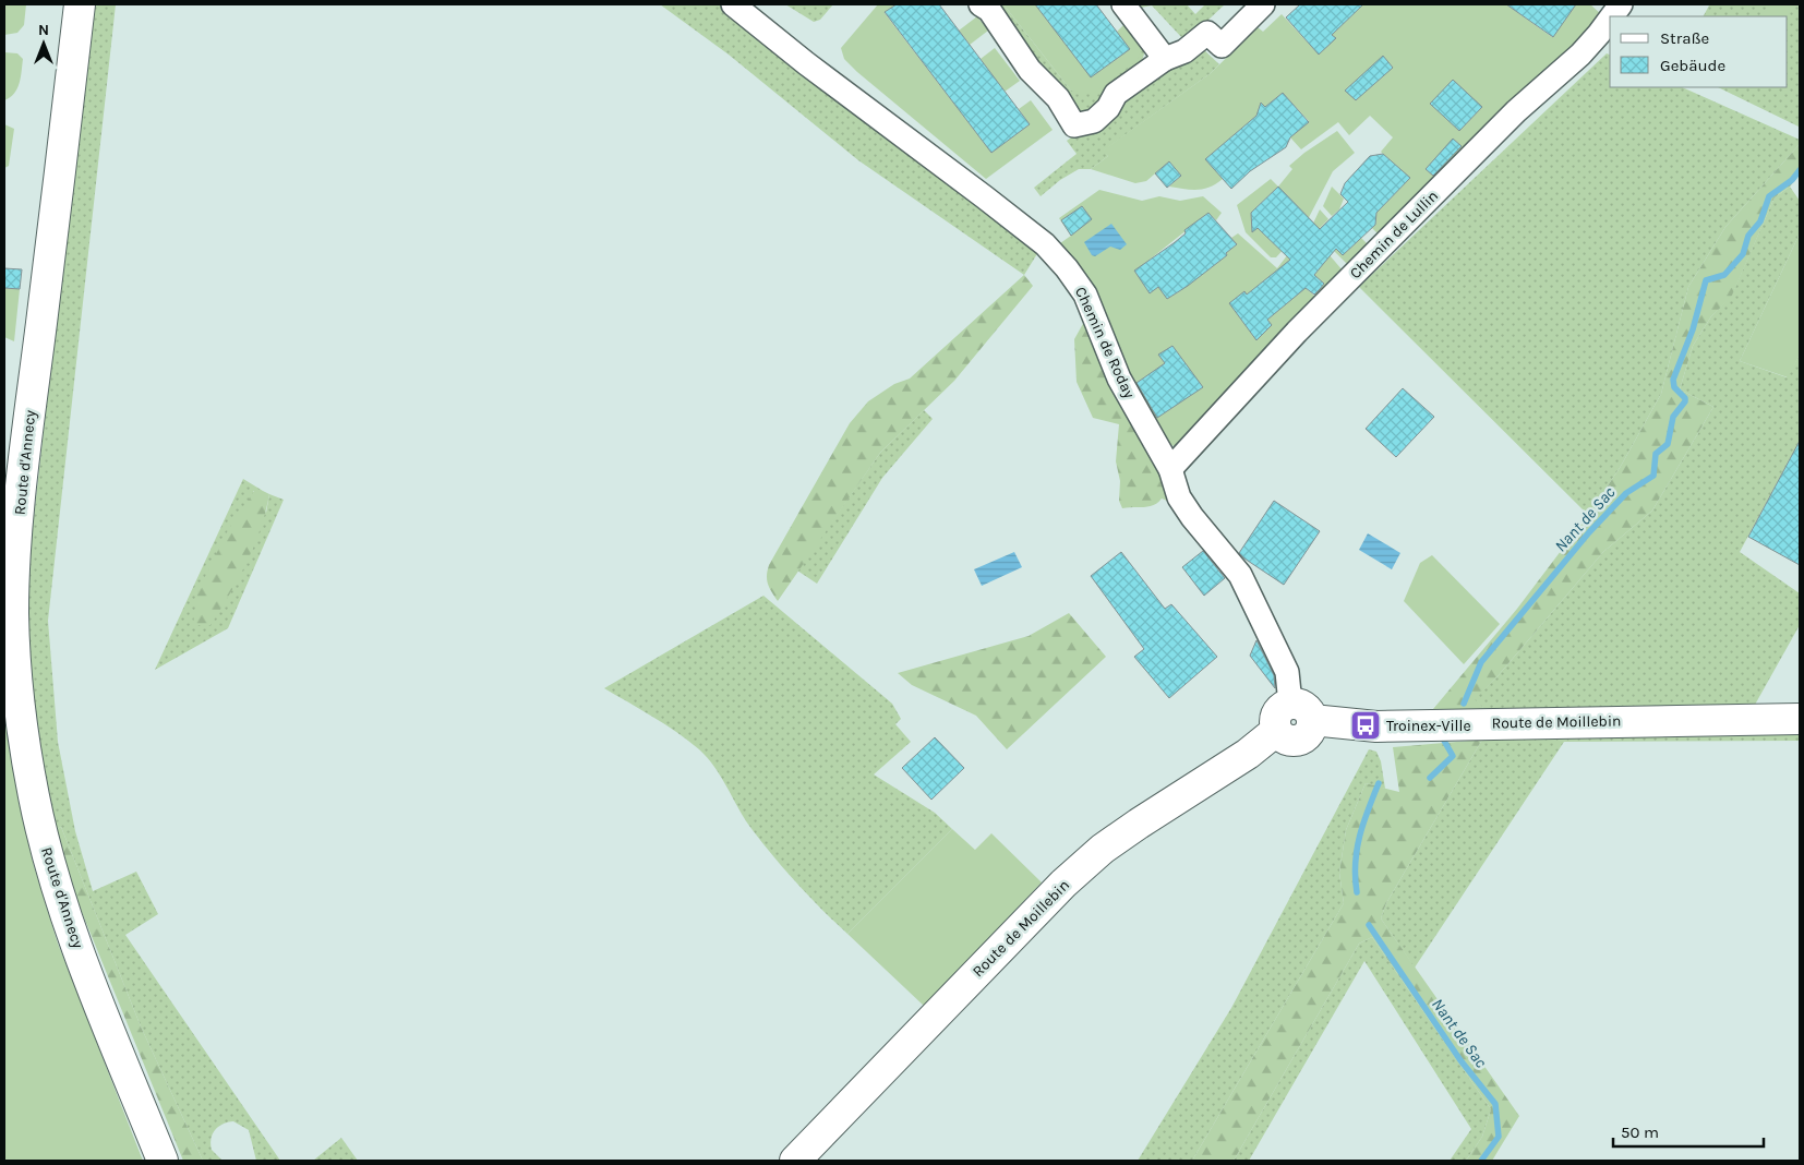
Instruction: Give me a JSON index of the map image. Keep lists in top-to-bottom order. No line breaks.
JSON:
{"streets":{"main road":["Route d'Annecy","Route de Moillebin"],"street":["Chemin de Lullin","Chemin de Roday"]},"crossings":[["Chemin de Lullin","Chemin de Roday"],["Chemin de Roday","Route de Moillebin"]],"water":["Nant de Sac"],"places":{"bus stop":["Troinex-Ville"]},"legend":["Straße","Gebäude"],"scale_bar":"50 m","north":"top"}
